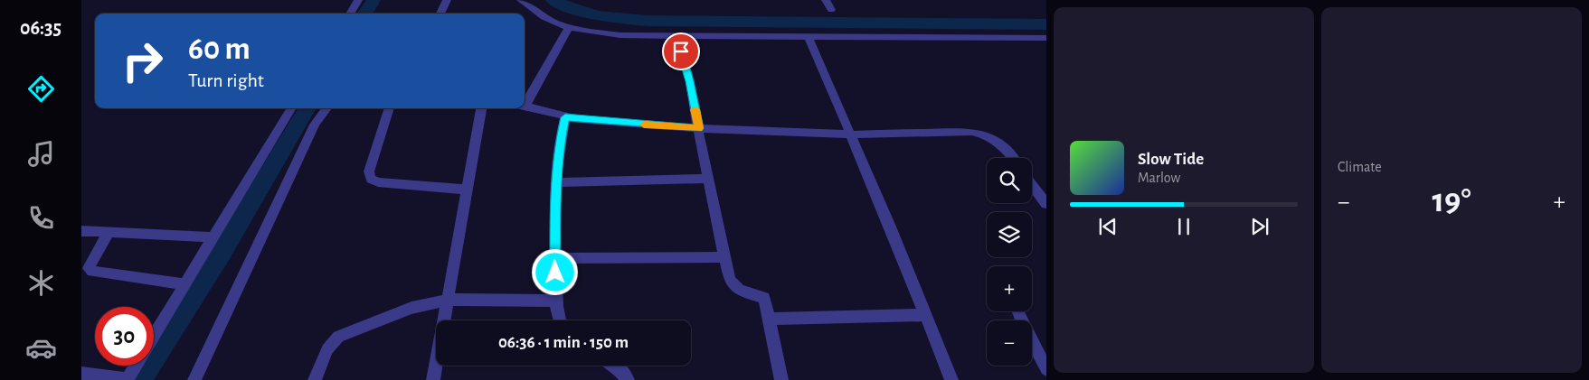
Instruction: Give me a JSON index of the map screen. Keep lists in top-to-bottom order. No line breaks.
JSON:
{"page":{"tabs":"06:35","tile":"Climate","turn":["60 m","Turn right"],"song":["Slow Tide","Marlow"],"map_buttons":["+","−"],"heat":["−","19°","+"],"limit":"30","trip":"06:36 · 1 min · 150 m"}}
